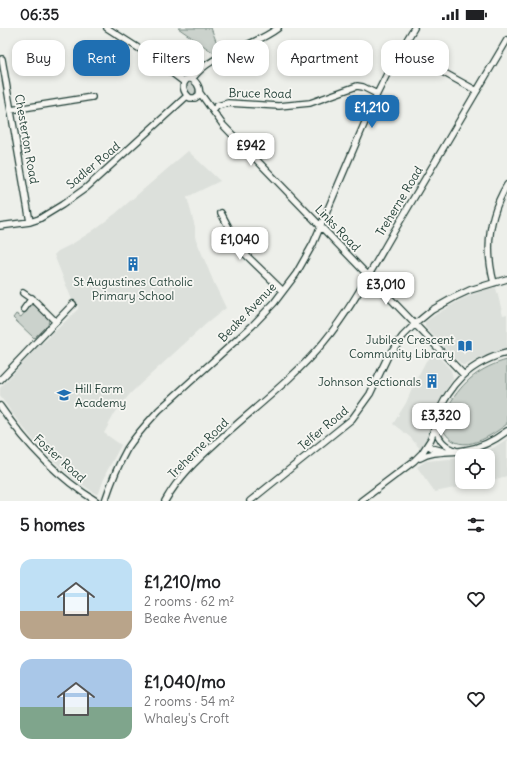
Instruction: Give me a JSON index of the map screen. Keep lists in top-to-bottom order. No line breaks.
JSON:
{"streets":{"street":["Bruce Road","Chesterton Road","Sadler Road","Treherne Road","Links Road","Beake Avenue","Telfer Road","Foster Road"]},"crossings":[["Bruce Road","Links Road"],["Bruce Road","Beake Avenue"],["Chesterton Road","Sadler Road"],["Sadler Road","Links Road"],["Treherne Road","Links Road"],["Links Road","Beake Avenue"],["Links Road","Telfer Road"]],"places":{"building":["St Augustines Catholic Primary School","Johnson Sectionals"],"library":["Jubilee Crescent Community Library"],"school or university":["Hill Farm Academy"]},"page":{"status":"06:35","chip":["Buy","Rent","Filters","New","Apartment","House"],"price":["£1,210","£942","£1,040","£3,010","£3,320"],"heading":"5 homes","list":[{"name":"£1,210/mo","note":"2 rooms · 62 m² · Beake Avenue"},{"name":"£1,040/mo","note":"2 rooms · 54 m² · Whaley's Croft"}]}}
